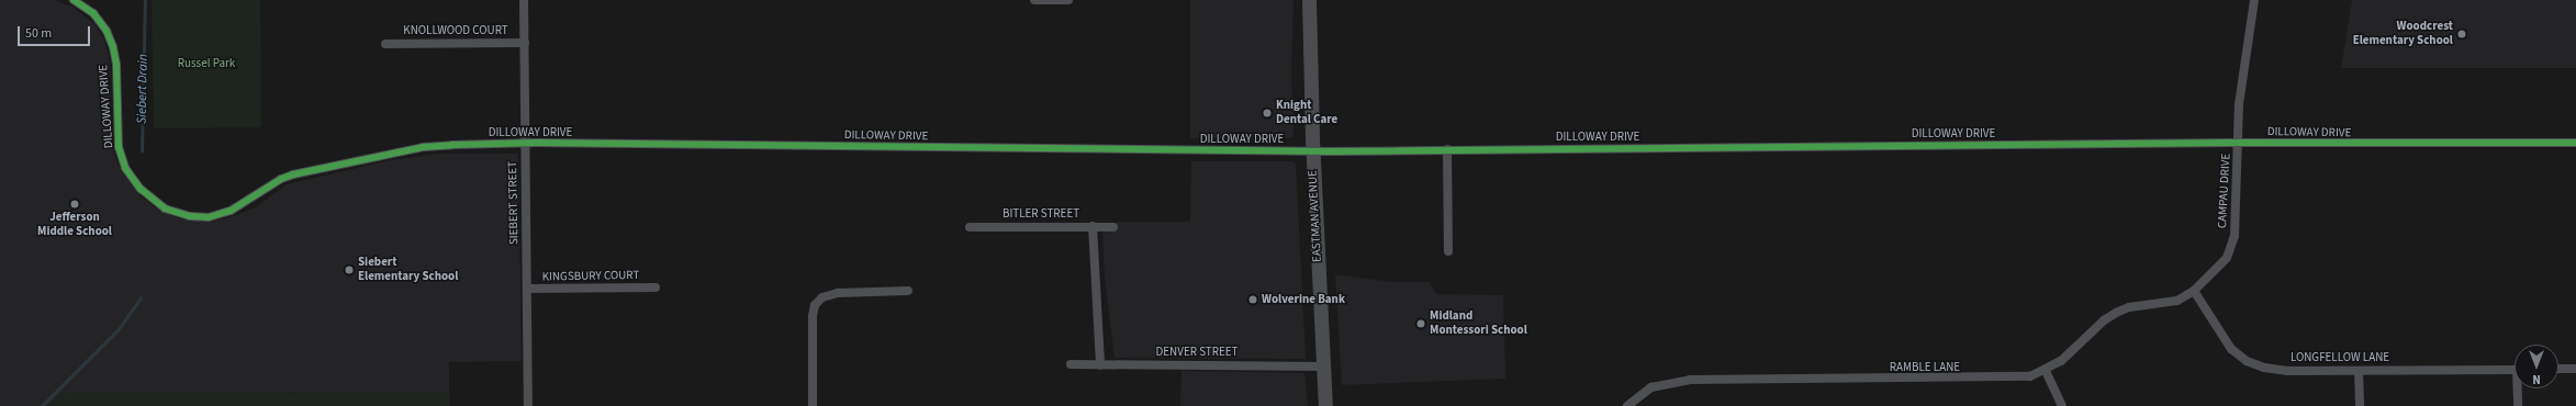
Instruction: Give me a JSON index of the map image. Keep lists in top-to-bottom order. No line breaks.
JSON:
{"streets":{"main road":["EASTMAN AVENUE"],"street":["KNOLLWOOD COURT","DILLOWAY DRIVE","CAMPAU DRIVE","SIEBERT STREET","BITLER STREET","KINGSBURY COURT","DENVER STREET","LONGFELLOW LANE","RAMBLE LANE"]},"crossings":[["KNOLLWOOD COURT","SIEBERT STREET"],["DILLOWAY DRIVE","CAMPAU DRIVE"],["DILLOWAY DRIVE","SIEBERT STREET"],["DILLOWAY DRIVE","EASTMAN AVENUE"],["CAMPAU DRIVE","LONGFELLOW LANE"],["CAMPAU DRIVE","RAMBLE LANE"],["SIEBERT STREET","KINGSBURY COURT"],["EASTMAN AVENUE","DENVER STREET"],["LONGFELLOW LANE","RAMBLE LANE"]],"water":["Siebert Drain"],"parks":["Russel Park"],"places":["Woodcrest Elementary School","Knight Dental Care","Jefferson Middle School","Siebert Elementary School","Wolverine Bank","Midland Montessori School"],"scale_bar":"50 m","north":"bottom"}
